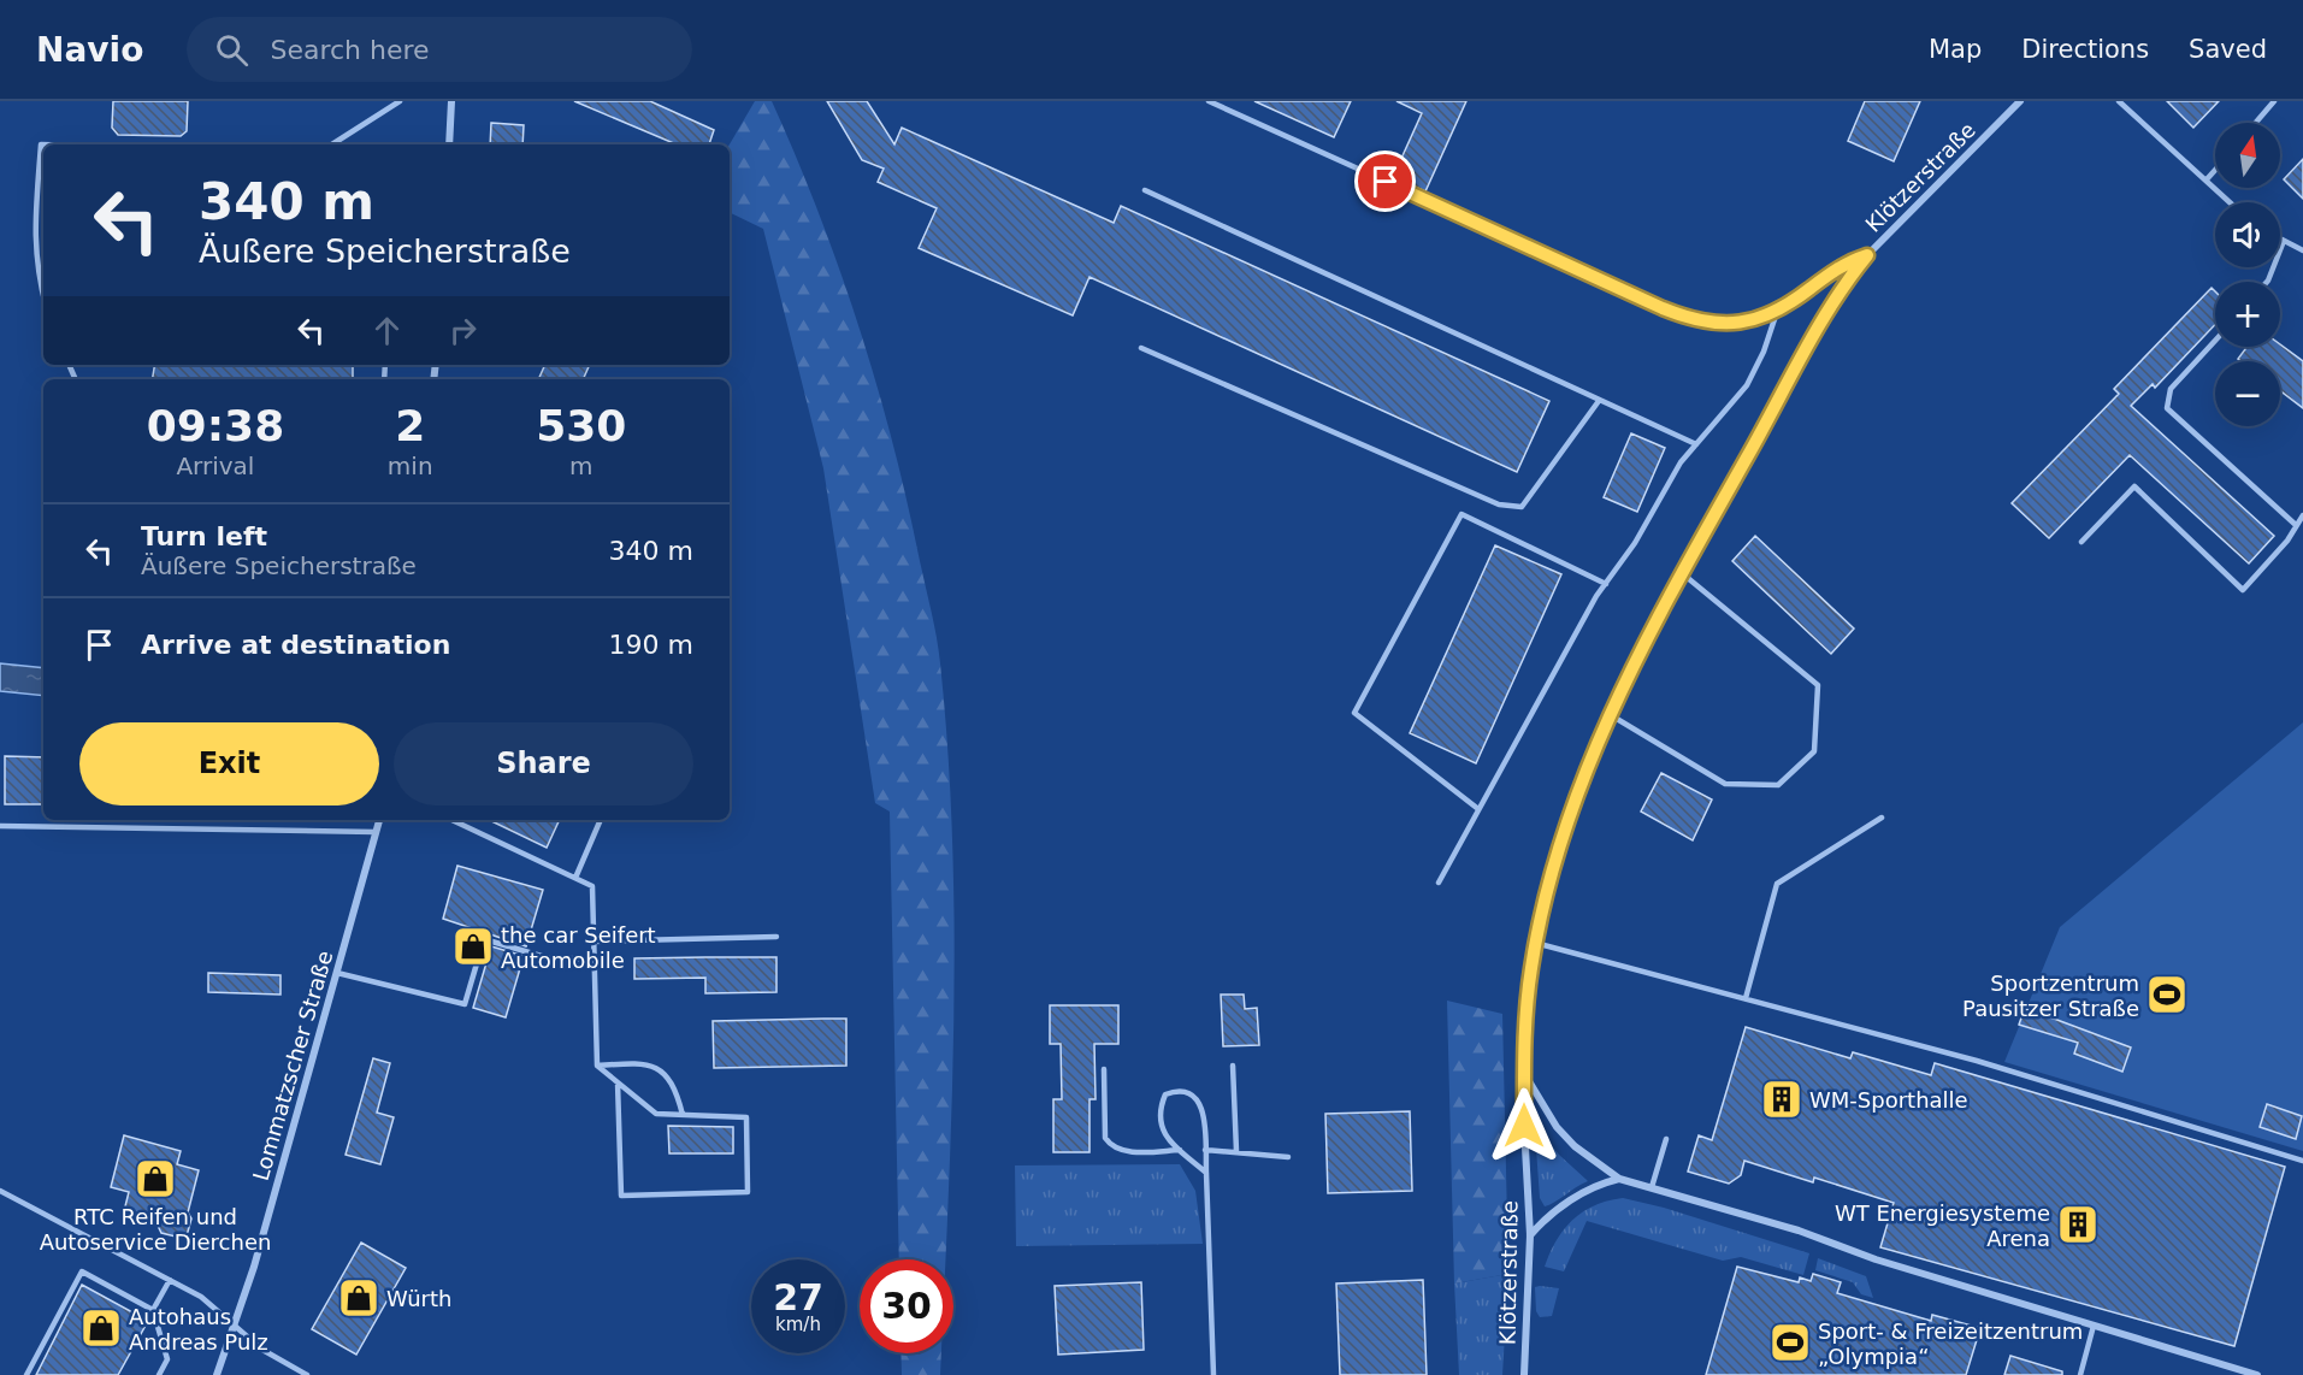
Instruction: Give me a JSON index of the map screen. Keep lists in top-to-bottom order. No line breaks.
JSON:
{"streets":{"street":["Klötzerstraße","Lommatzscher Straße"]},"places":{"shop":["the car Seifert Automobile","RTC Reifen und Autoservice Dierchen","Würth","Autohaus Andreas Pulz"],"sports":["Sportzentrum Pausitzer Straße","Sport- & Freizeitzentrum „Olympia“"],"building":["WM-Sporthalle","WT Energiesysteme Arena"]},"north":"top","page":{"header":"Navio","search":"Search here","nav":["Map","Directions","Saved"],"map_buttons":["+","−"],"turn":["340 m","Äußere Speicherstraße"],"eta":["09:38","Arrival","2","min","530","m"],"list":[{"name":"Turn left","note":"Äußere Speicherstraße","value":"340 m"},{"name":"Arrive at destination","value":"190 m"}],"buttons":["Exit","Share"],"speed":"27 km/h","limit":"30"}}
